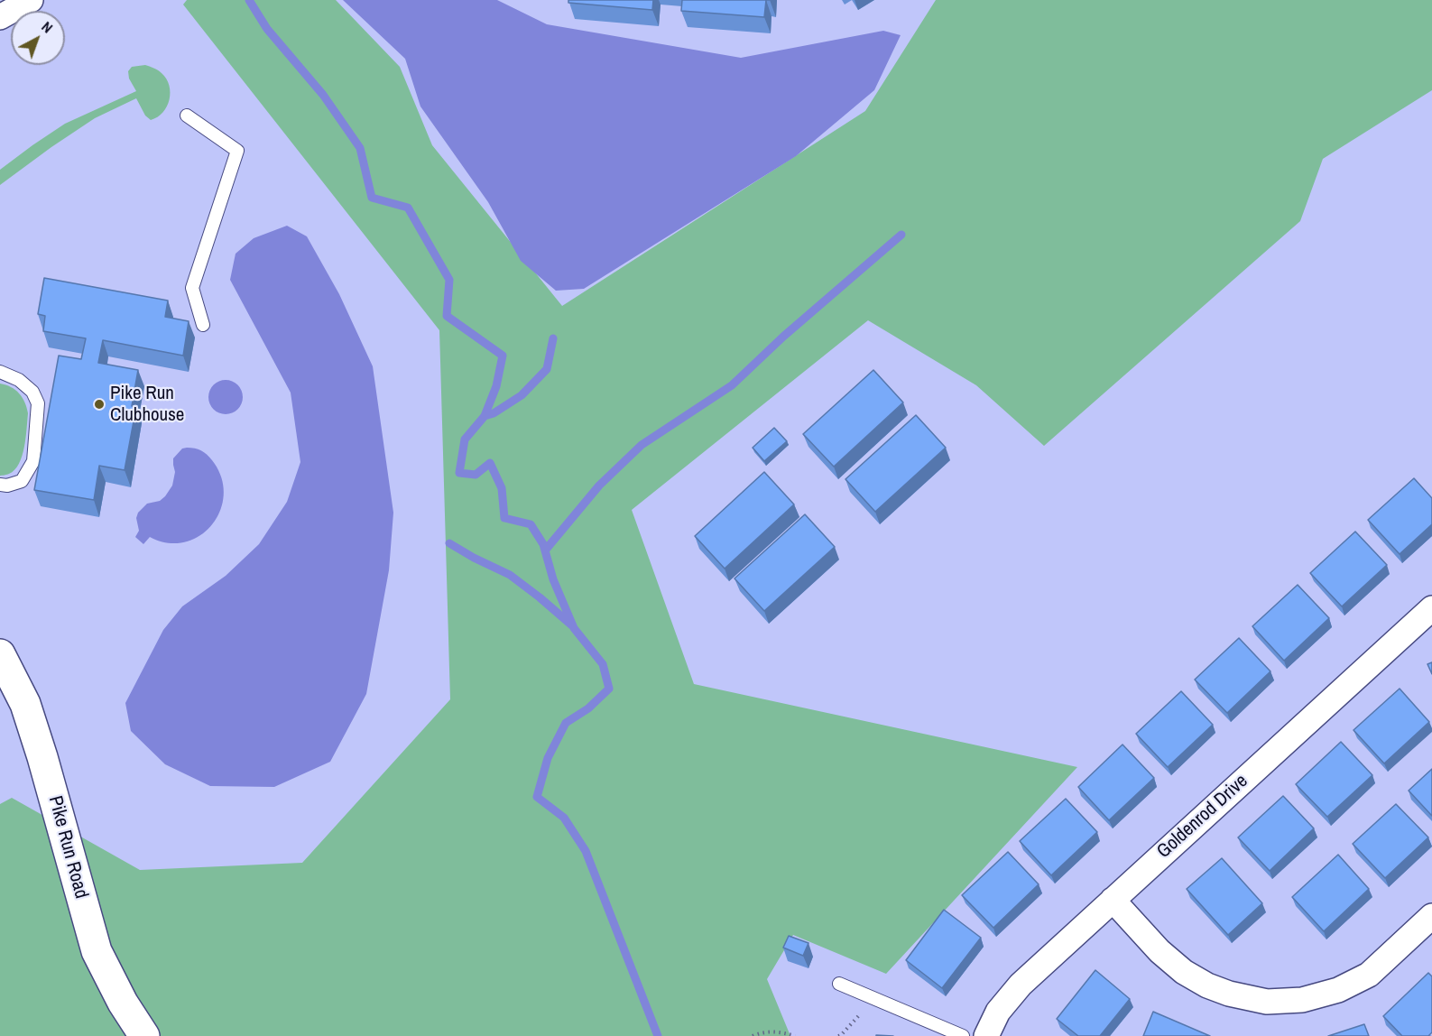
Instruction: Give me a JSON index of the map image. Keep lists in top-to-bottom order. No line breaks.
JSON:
{"streets":{"street":["Goldenrod Drive","Pike Run Road"]},"places":["Pike Run Clubhouse"],"north":"top right"}
